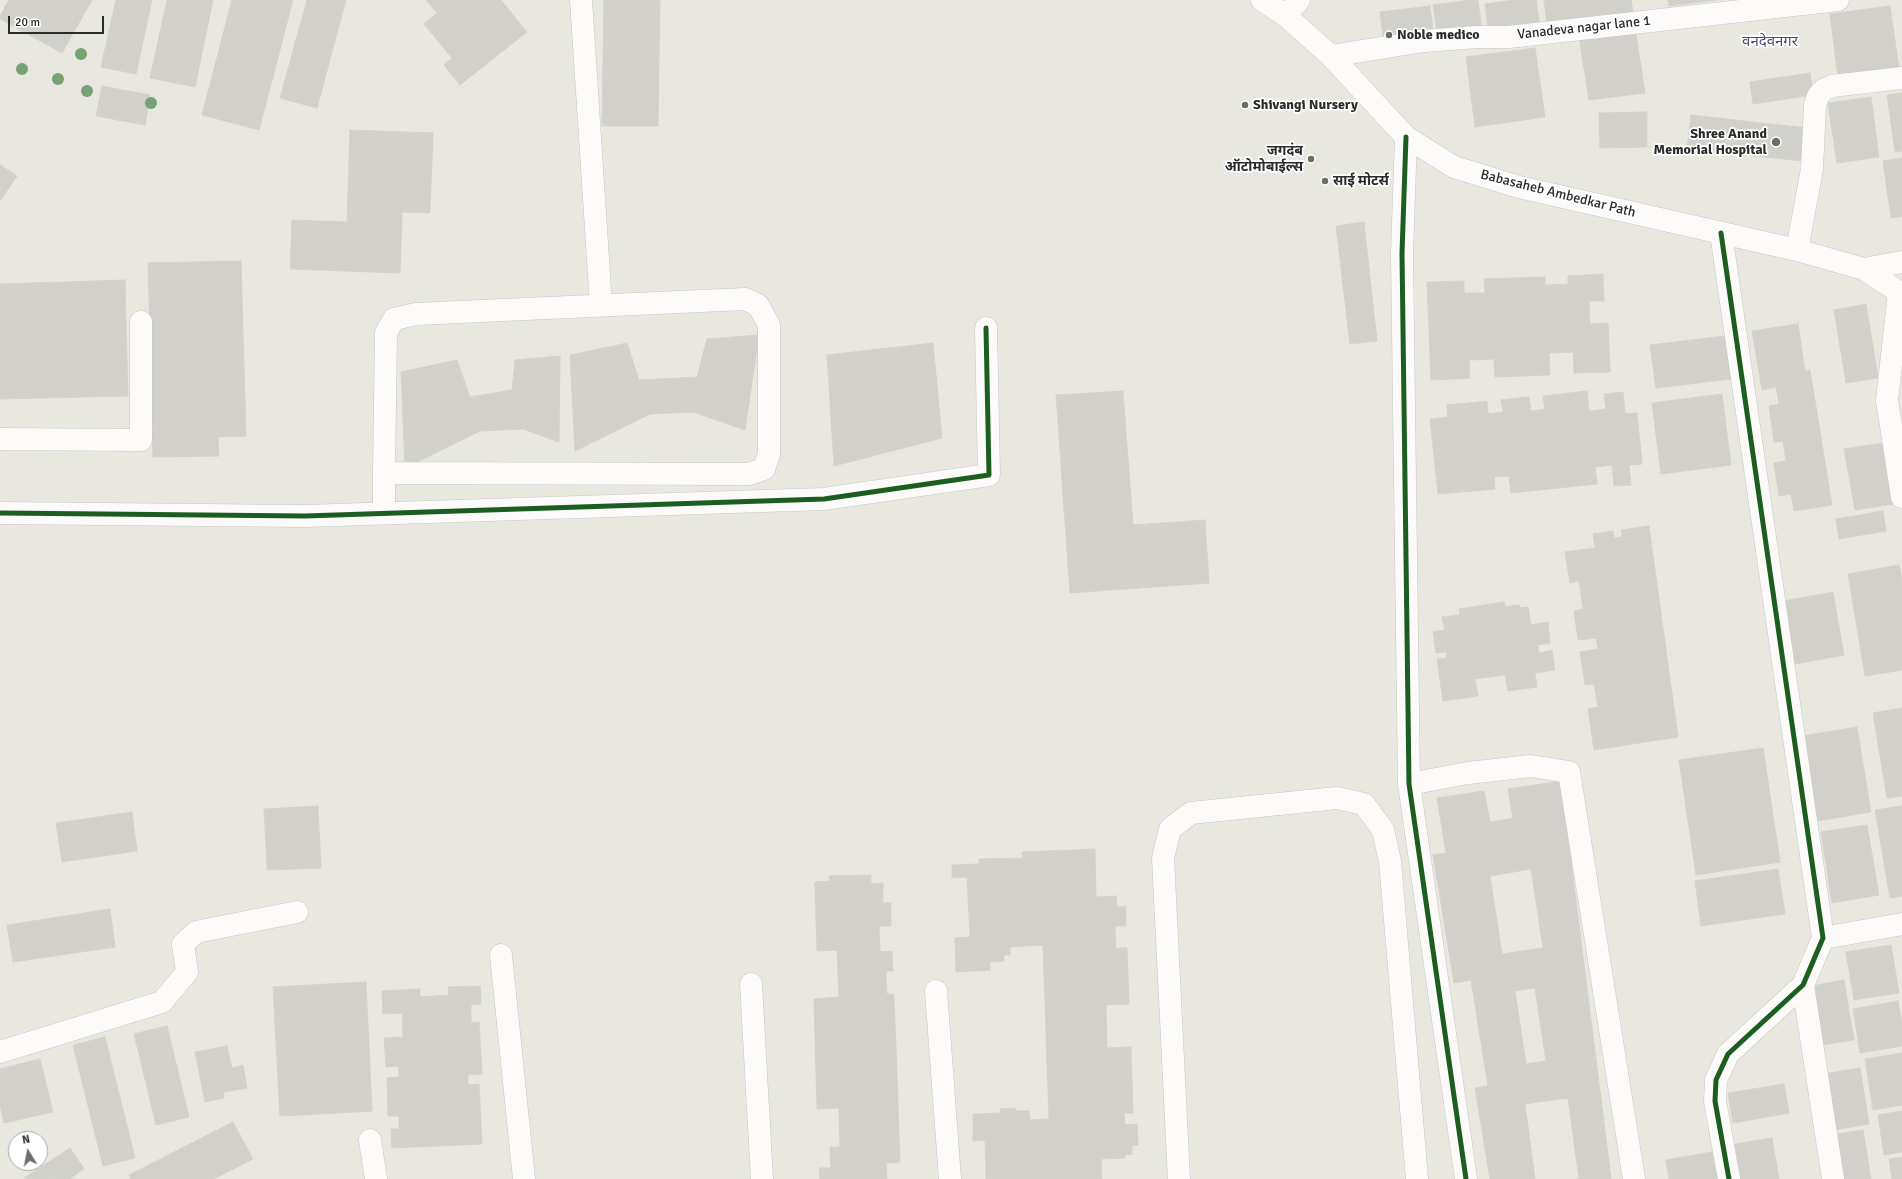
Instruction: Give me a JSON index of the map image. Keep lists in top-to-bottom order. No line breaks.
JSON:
{"streets":{"street":["Vanadeva nagar lane 1","Babasaheb Ambedkar Path"]},"crossings":[["Vanadeva nagar lane 1","Babasaheb Ambedkar Path"]],"districts":["वनदेवनगर"],"places":["Noble medico","Shivangi Nursery","Shree Anand Memorial Hospital","जगदंब ऑटोमोबाईल्स","साई मोटर्स"],"scale_bar":"20 m","north":"top"}
